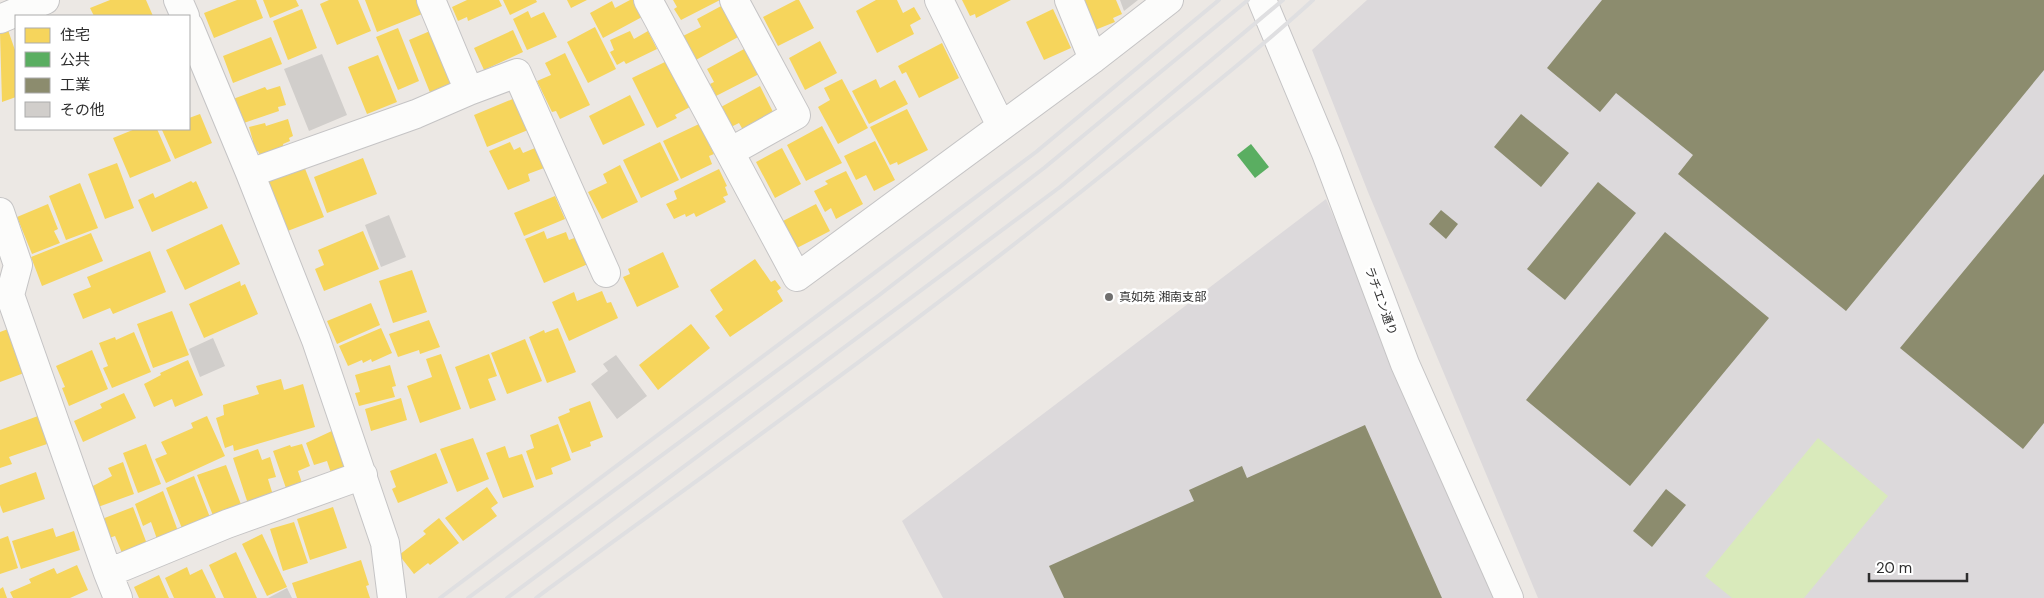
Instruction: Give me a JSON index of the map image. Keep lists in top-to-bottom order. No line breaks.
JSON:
{"streets":{"street":["ラチエン通り"]},"places":["真如苑 湘南支部"],"legend":["住宅","公共","工業","その他"],"scale_bar":"20 m"}
